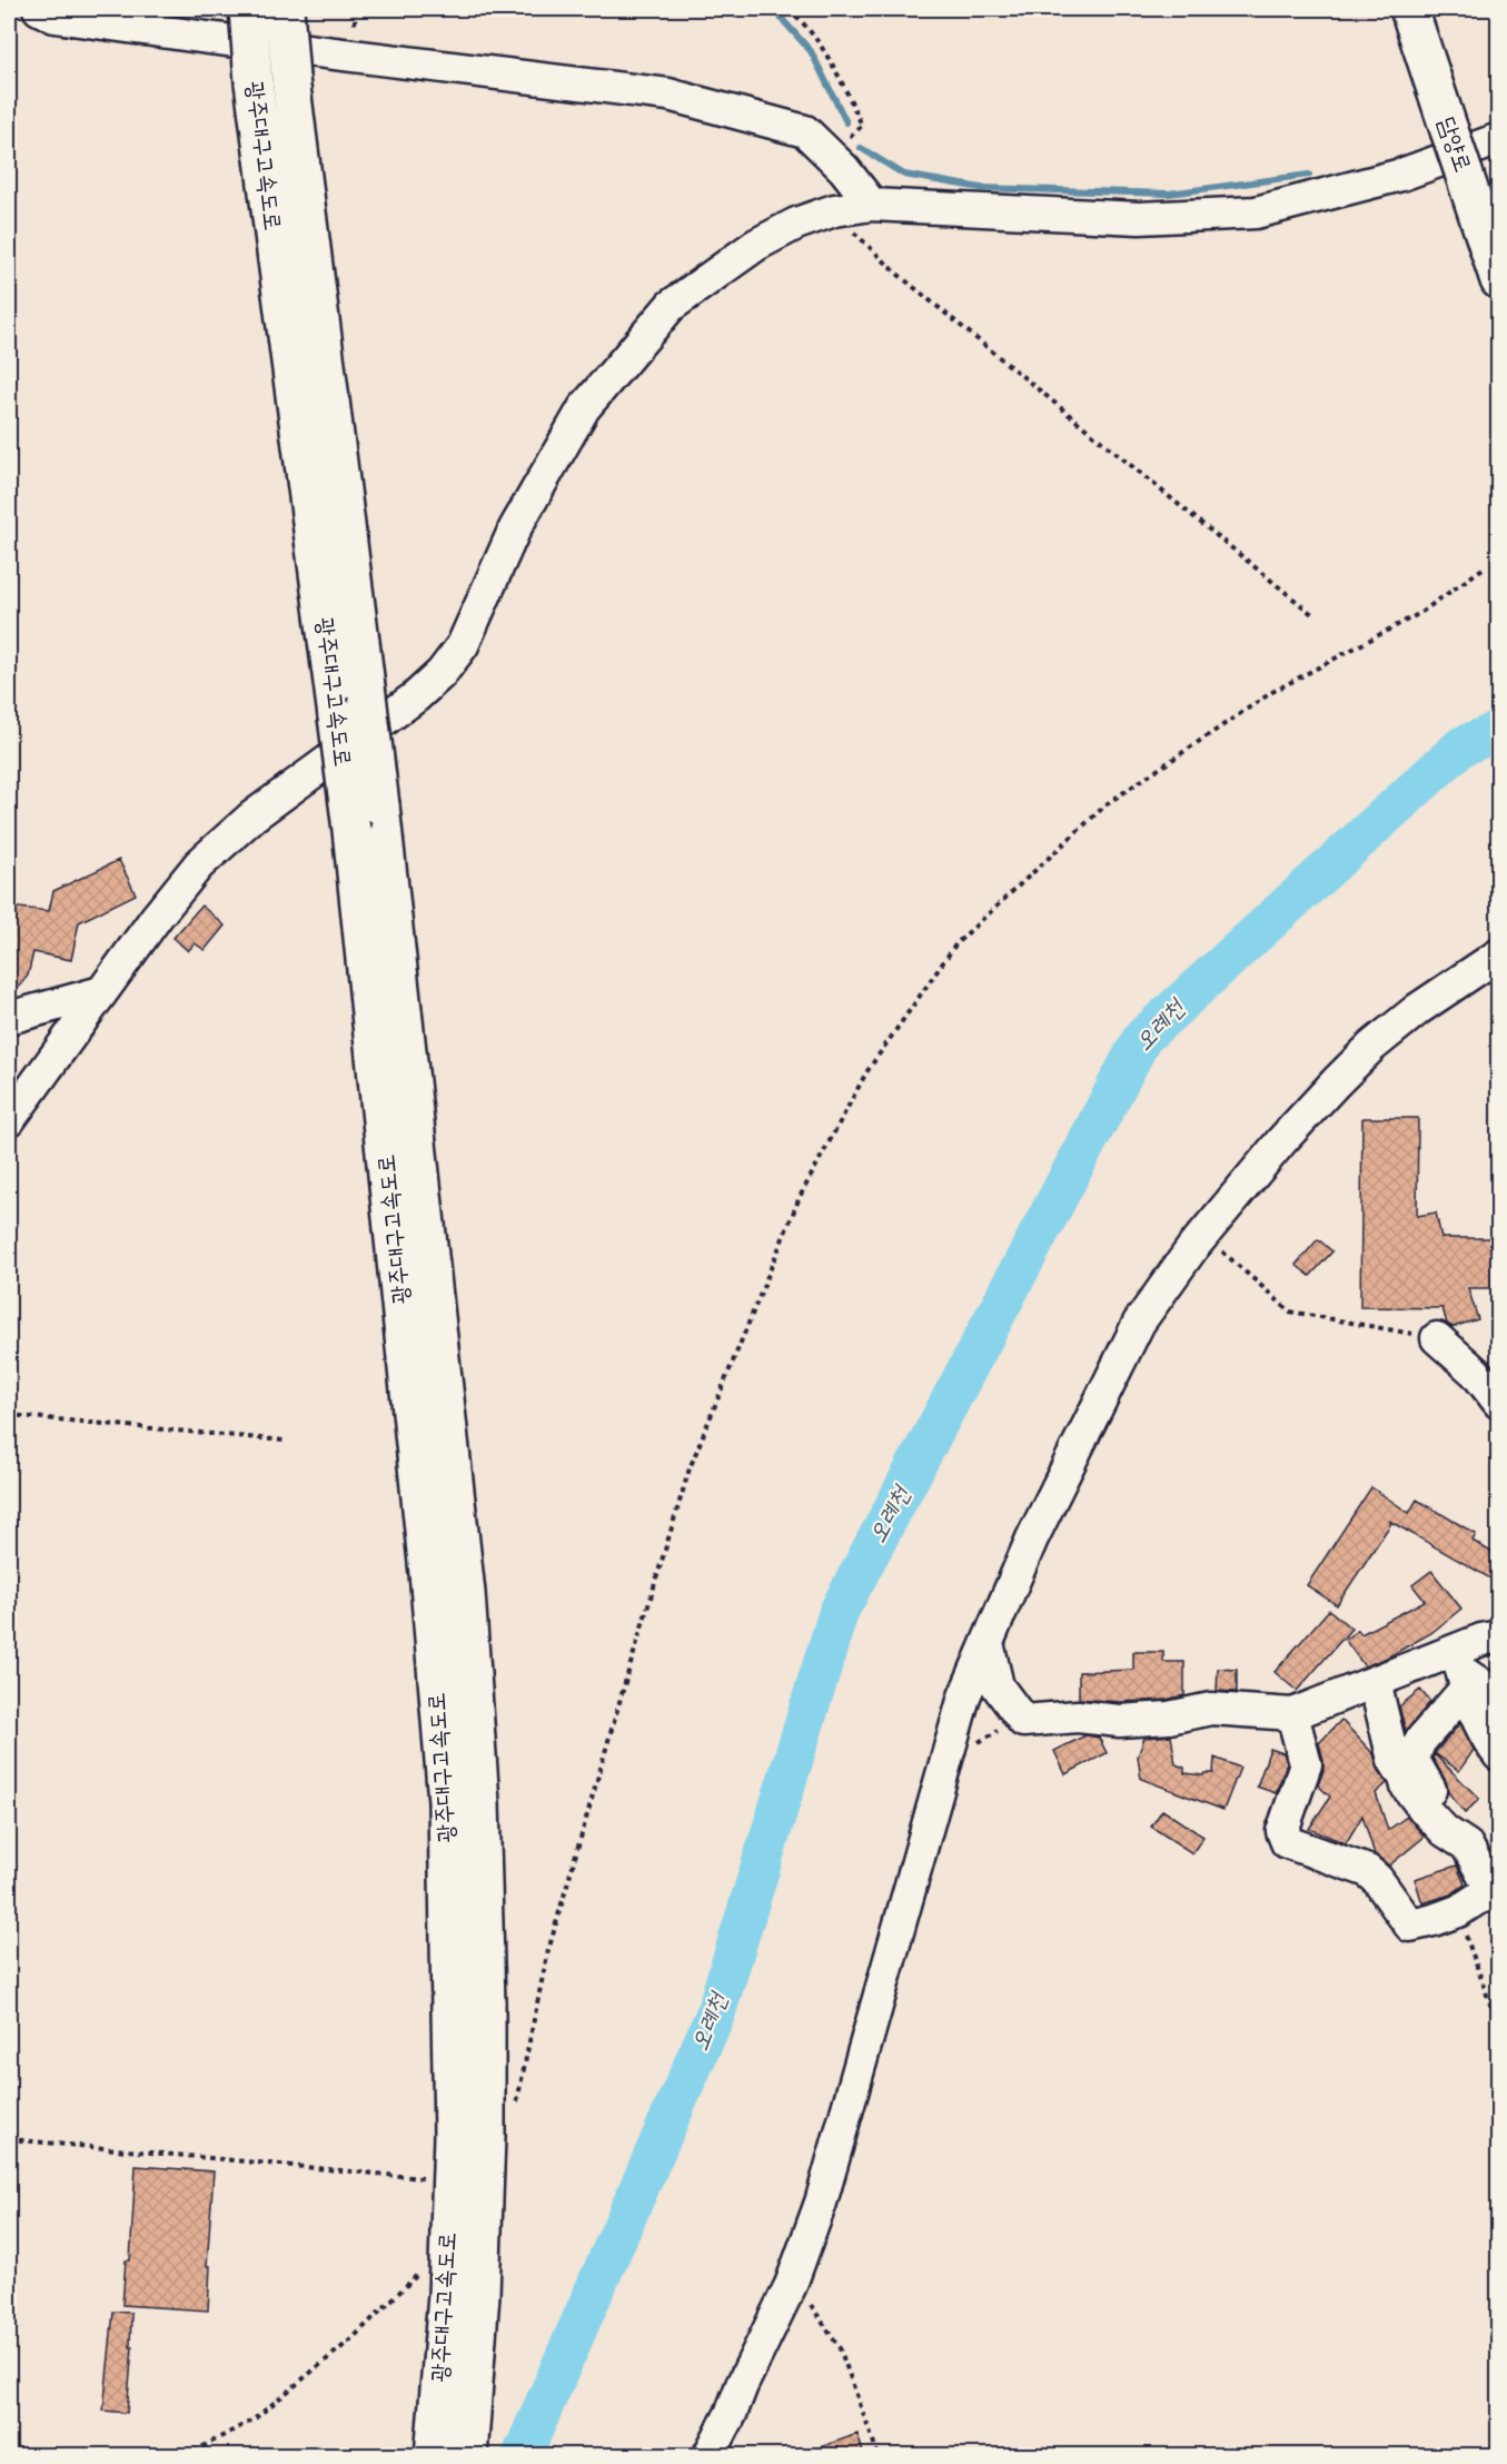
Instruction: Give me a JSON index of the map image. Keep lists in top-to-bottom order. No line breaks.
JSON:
{"streets":{"highway":["담양로","광주대구고속도로"]},"water":["오례천"]}
